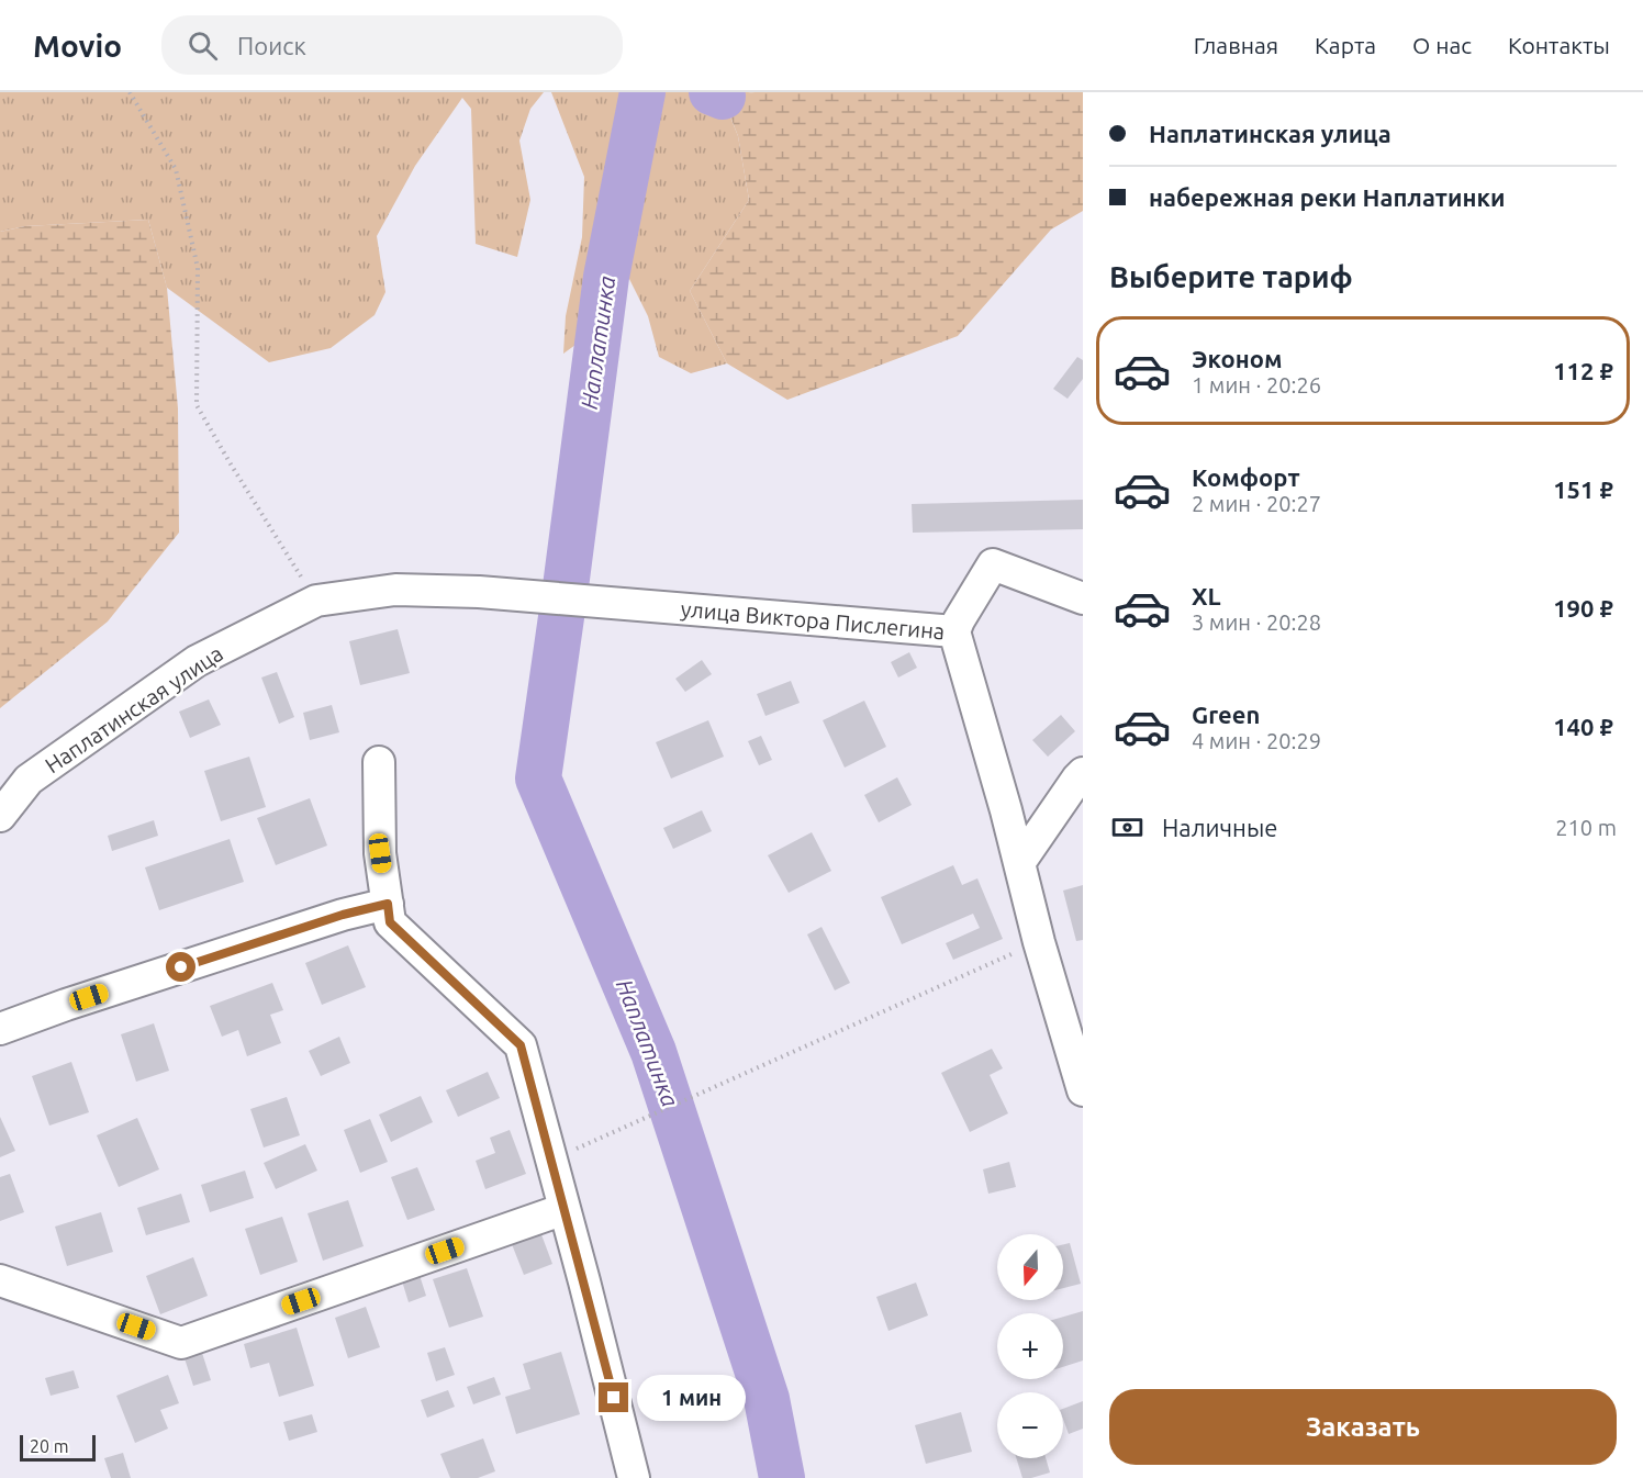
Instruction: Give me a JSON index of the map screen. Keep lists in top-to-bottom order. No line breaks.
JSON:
{"streets":{"street":["улица Виктора Пислегина","Наплатинская улица"]},"crossings":[["улица Виктора Пислегина","Наплатинская улица"]],"water":["Наплатинка"],"scale_bar":"20 m","north":"bottom","page":{"header":"Movio","search":"Поиск","nav":["Главная","Карта","О нас","Контакты"],"banner":["Наплатинская улица","набережная реки Наплатинки"],"heading":"Выберите тариф","list":[{"name":"Эконом","note":"1 мин · 20:26","value":"112 ₽"},{"name":"Комфорт","note":"2 мин · 20:27","value":"151 ₽"},{"name":"XL","note":"3 мин · 20:28","value":"190 ₽"},{"name":"Green","note":"4 мин · 20:29","value":"140 ₽"}],"pay":["Наличные","210 m"],"map_buttons":["+","−"],"bubble":"1 мин","buttons":"Заказать","scale":"20 m"}}
